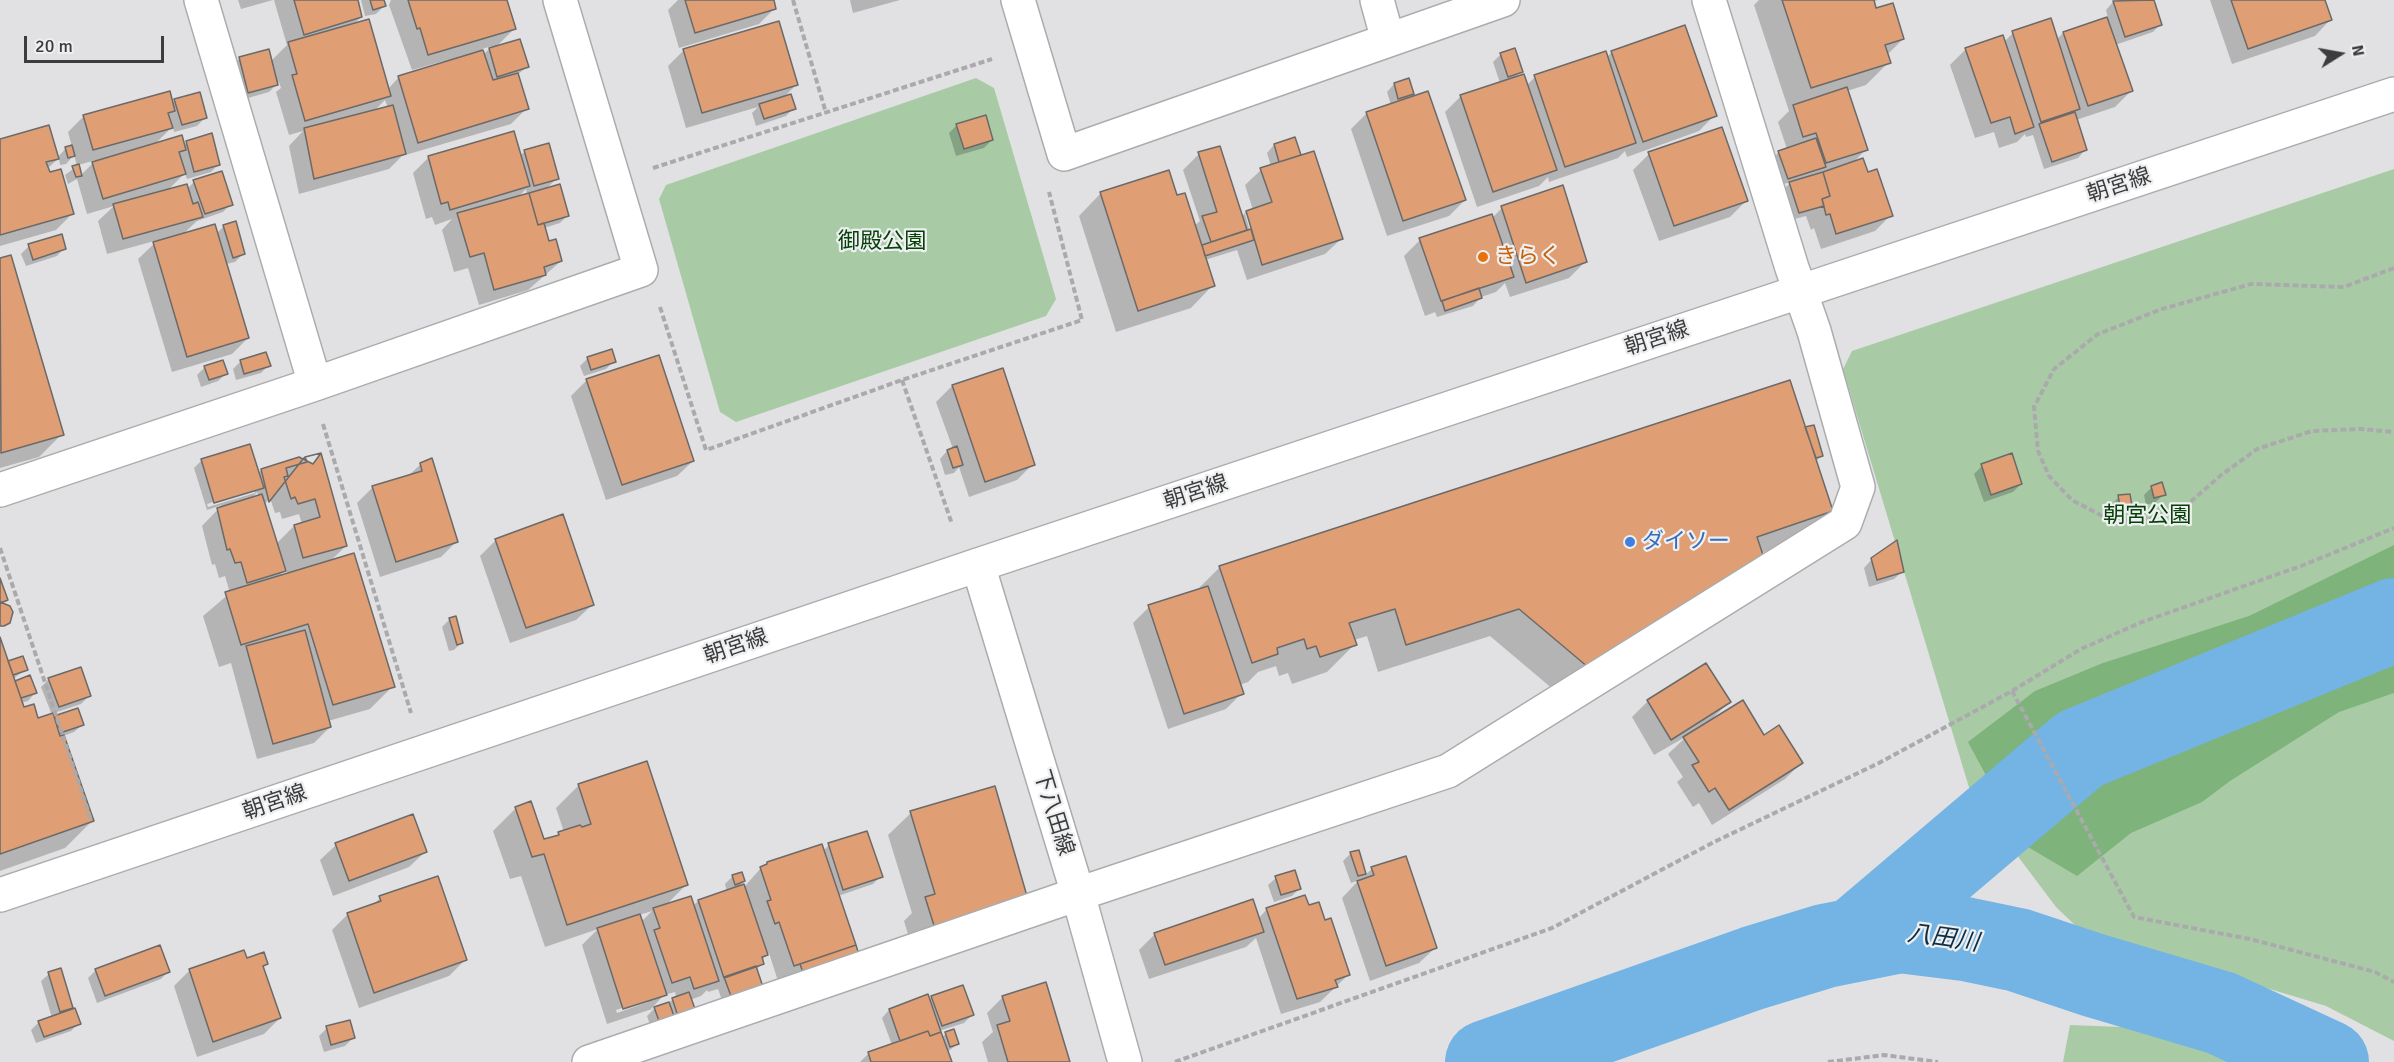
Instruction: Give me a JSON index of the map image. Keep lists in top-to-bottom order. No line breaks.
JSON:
{"streets":{"street":["朝宮線","下八田線"]},"crossings":[["朝宮線","下八田線"]],"water":["八田川"],"parks":["御殿公園","朝宮公園"],"places":["きらく","ダイソー"],"scale_bar":"20 m","north":"right"}
